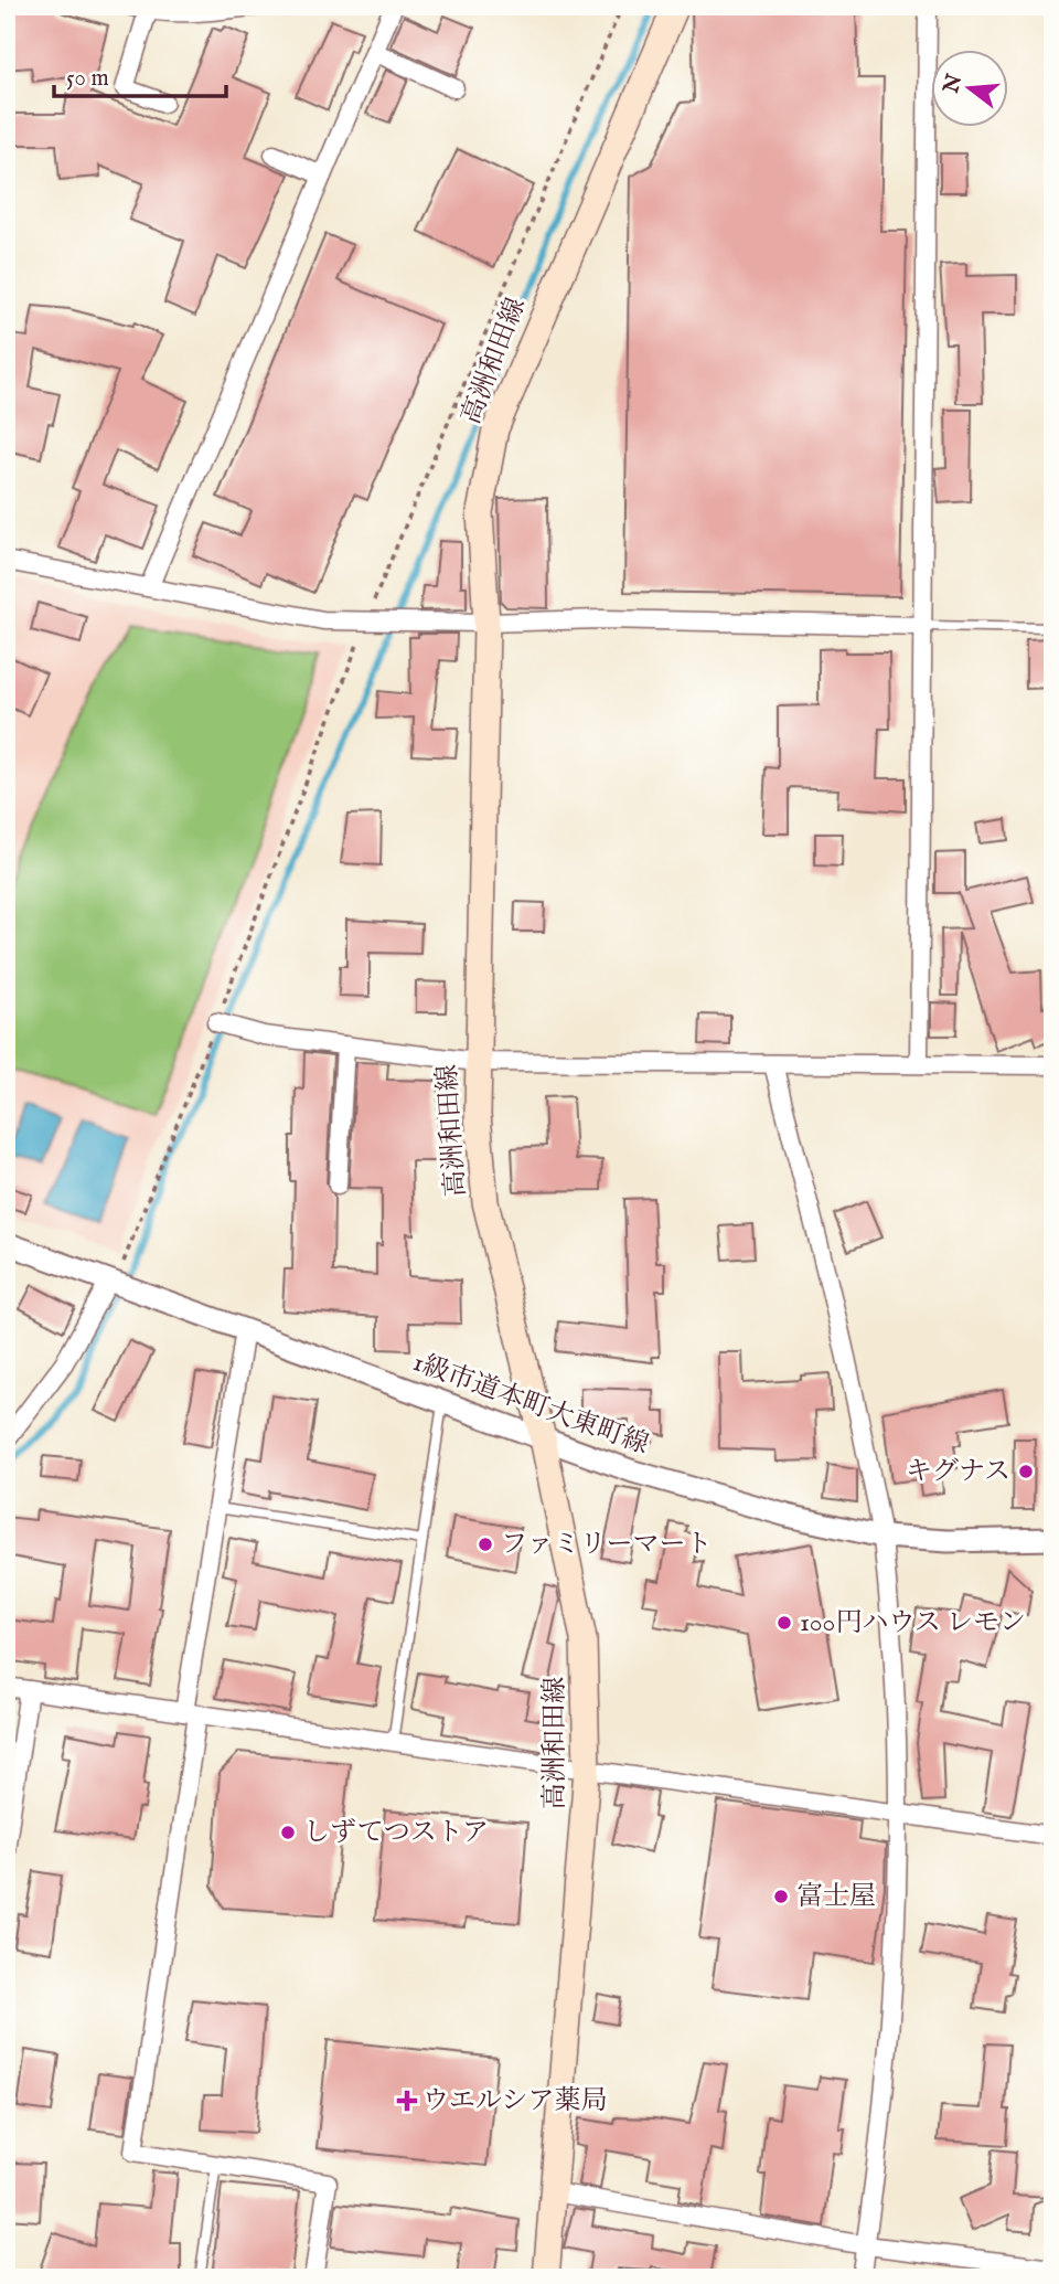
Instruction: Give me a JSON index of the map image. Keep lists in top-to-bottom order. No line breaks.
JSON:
{"streets":{"main road":["高洲和田線"],"street":["1級市道本町大東町線"]},"crossings":[["高洲和田線","1級市道本町大東町線"]],"places":{"other":["キグナス","ファミリーマート","100円ハウス レモン","しずてつストア","富士屋"],"health":["ウエルシア薬局"]},"scale_bar":"50 m","north":"left"}
